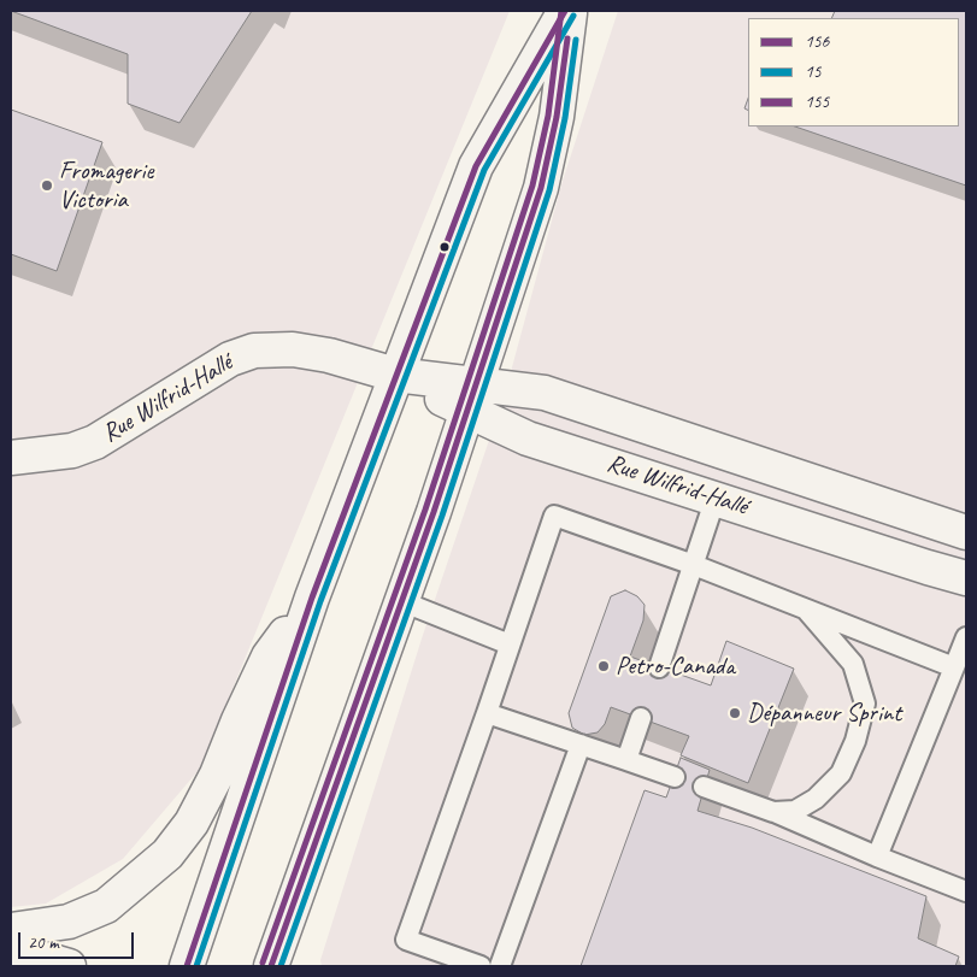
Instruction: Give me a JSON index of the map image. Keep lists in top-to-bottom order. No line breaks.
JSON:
{"streets":{"main road":["Rue Wilfrid-Hallé"]},"places":["Fromagerie Victoria","Petro-Canada","Dépanneur Sprint"],"lines":["transit line 156","transit line 155","transit line 15"],"legend":["156","15","155"],"scale_bar":"20 m"}
